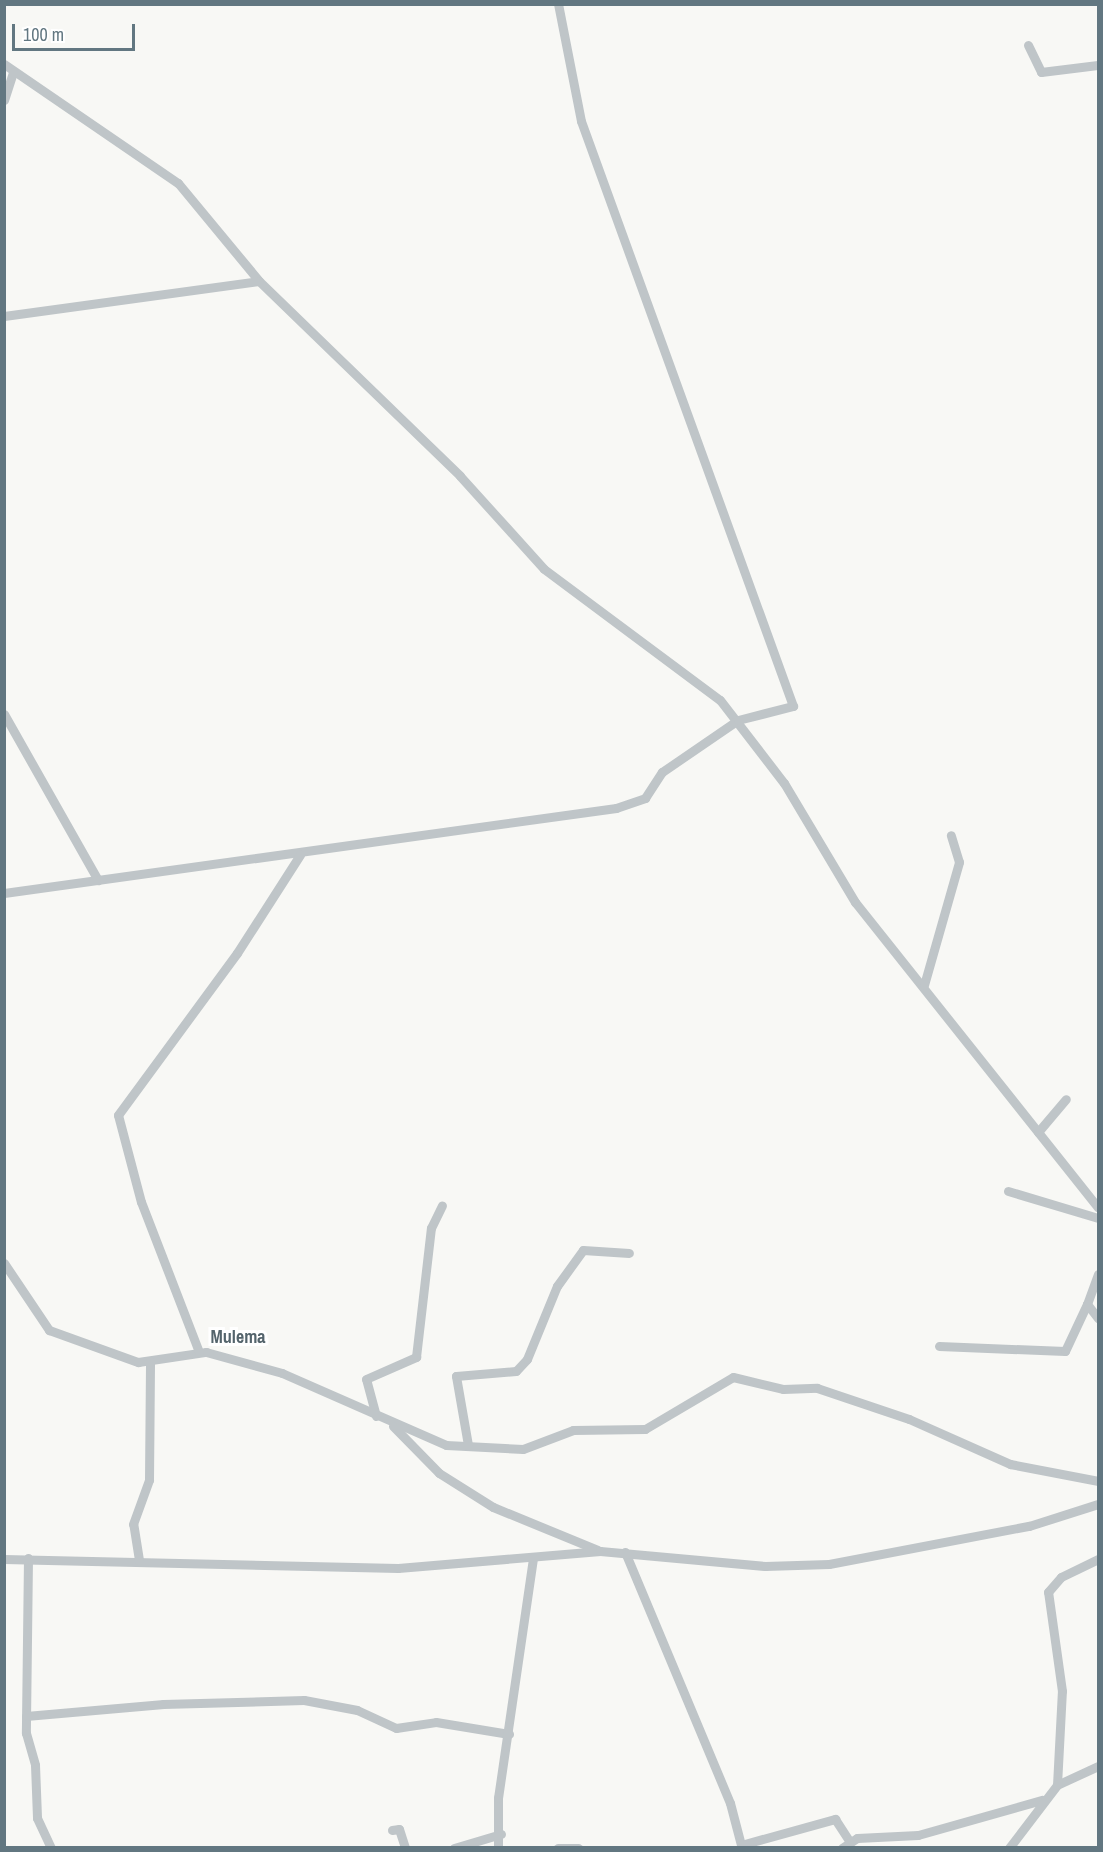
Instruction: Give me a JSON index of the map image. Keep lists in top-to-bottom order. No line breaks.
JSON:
{"districts":["Mulema"],"scale_bar":"100 m"}
